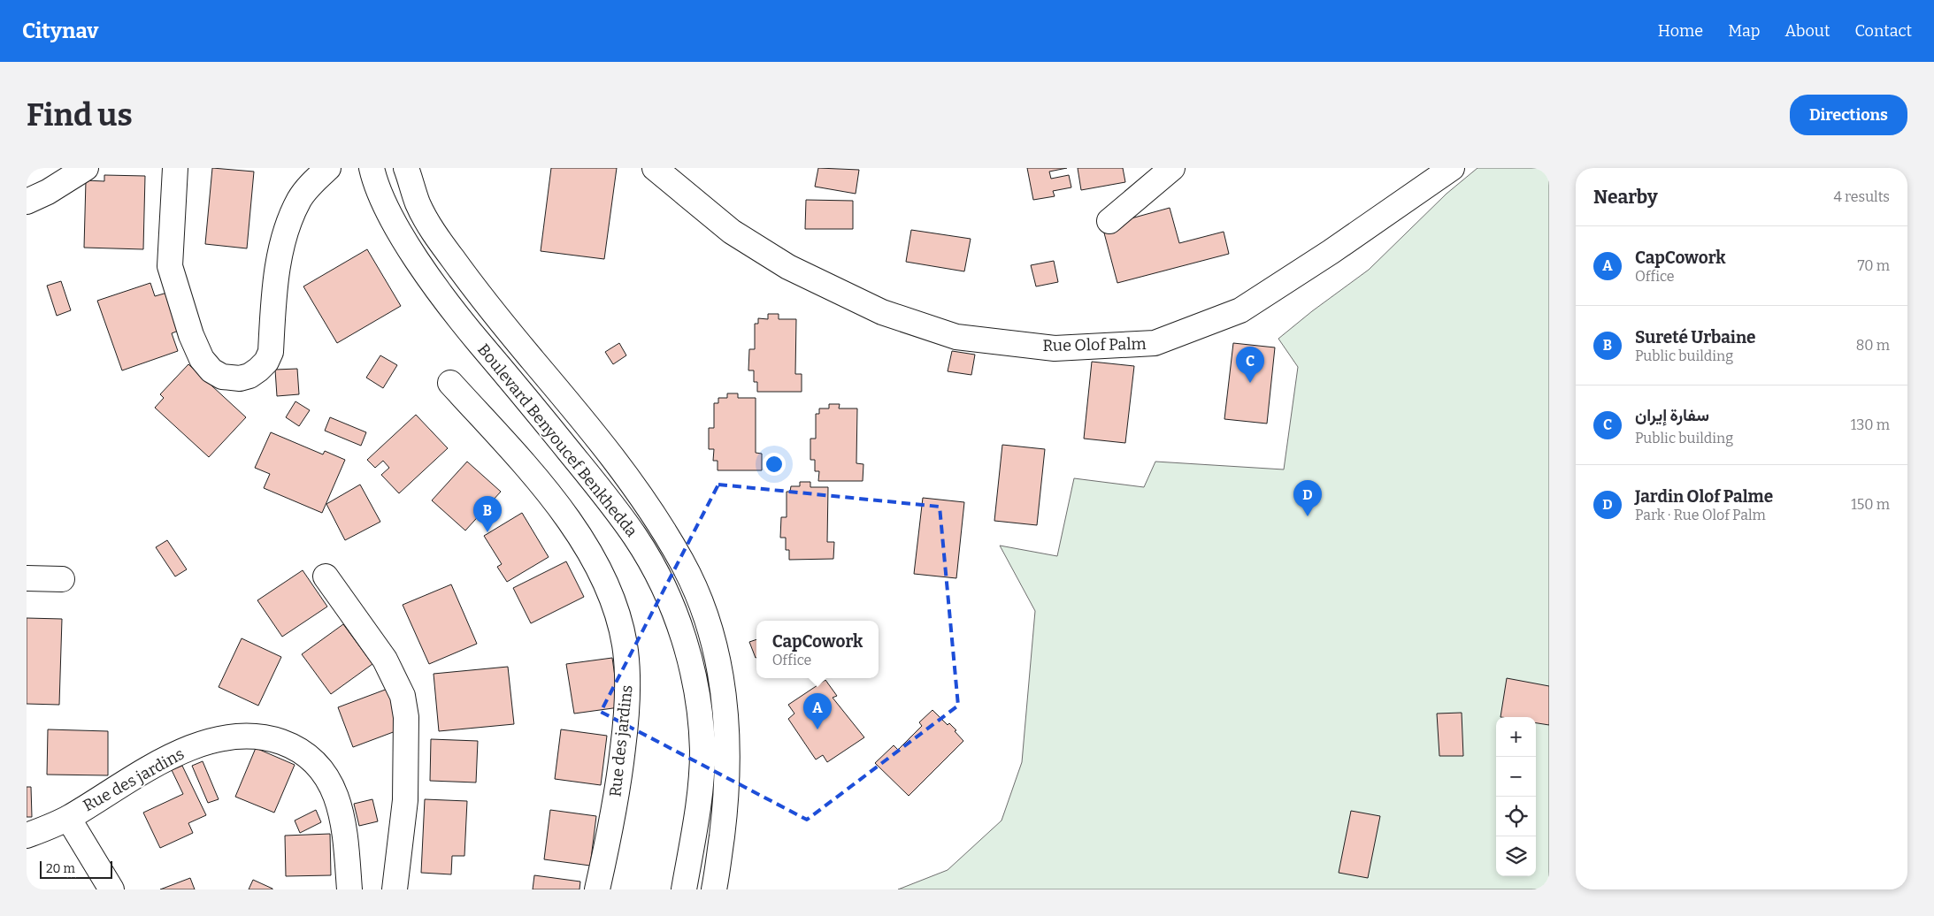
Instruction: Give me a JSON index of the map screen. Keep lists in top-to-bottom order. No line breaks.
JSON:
{"streets":{"street":["Rue Olof Palm","Boulevard Benyoucef Benkhedda","Rue des jardins"]},"scale_bar":"20 m","page":{"header":"Citynav","nav":["Home","Map","About","Contact"],"buttons":"Directions","title":"Find us","heading":["Nearby","4 results"],"list":[{"mark":"A","name":"CapCowork","note":"Office","value":"70 m"},{"mark":"B","name":"Sureté Urbaine","note":"Public building","value":"80 m"},{"mark":"C","name":"سفارة إيران","note":"Public building","value":"130 m"},{"mark":"D","name":"Jardin Olof Palme","note":"Park · Rue Olof Palm","value":"150 m"}],"pins":["C","D","B","A"],"popup":["CapCowork","Office"],"map_buttons":["+","−"],"scale":"20 m"}}
